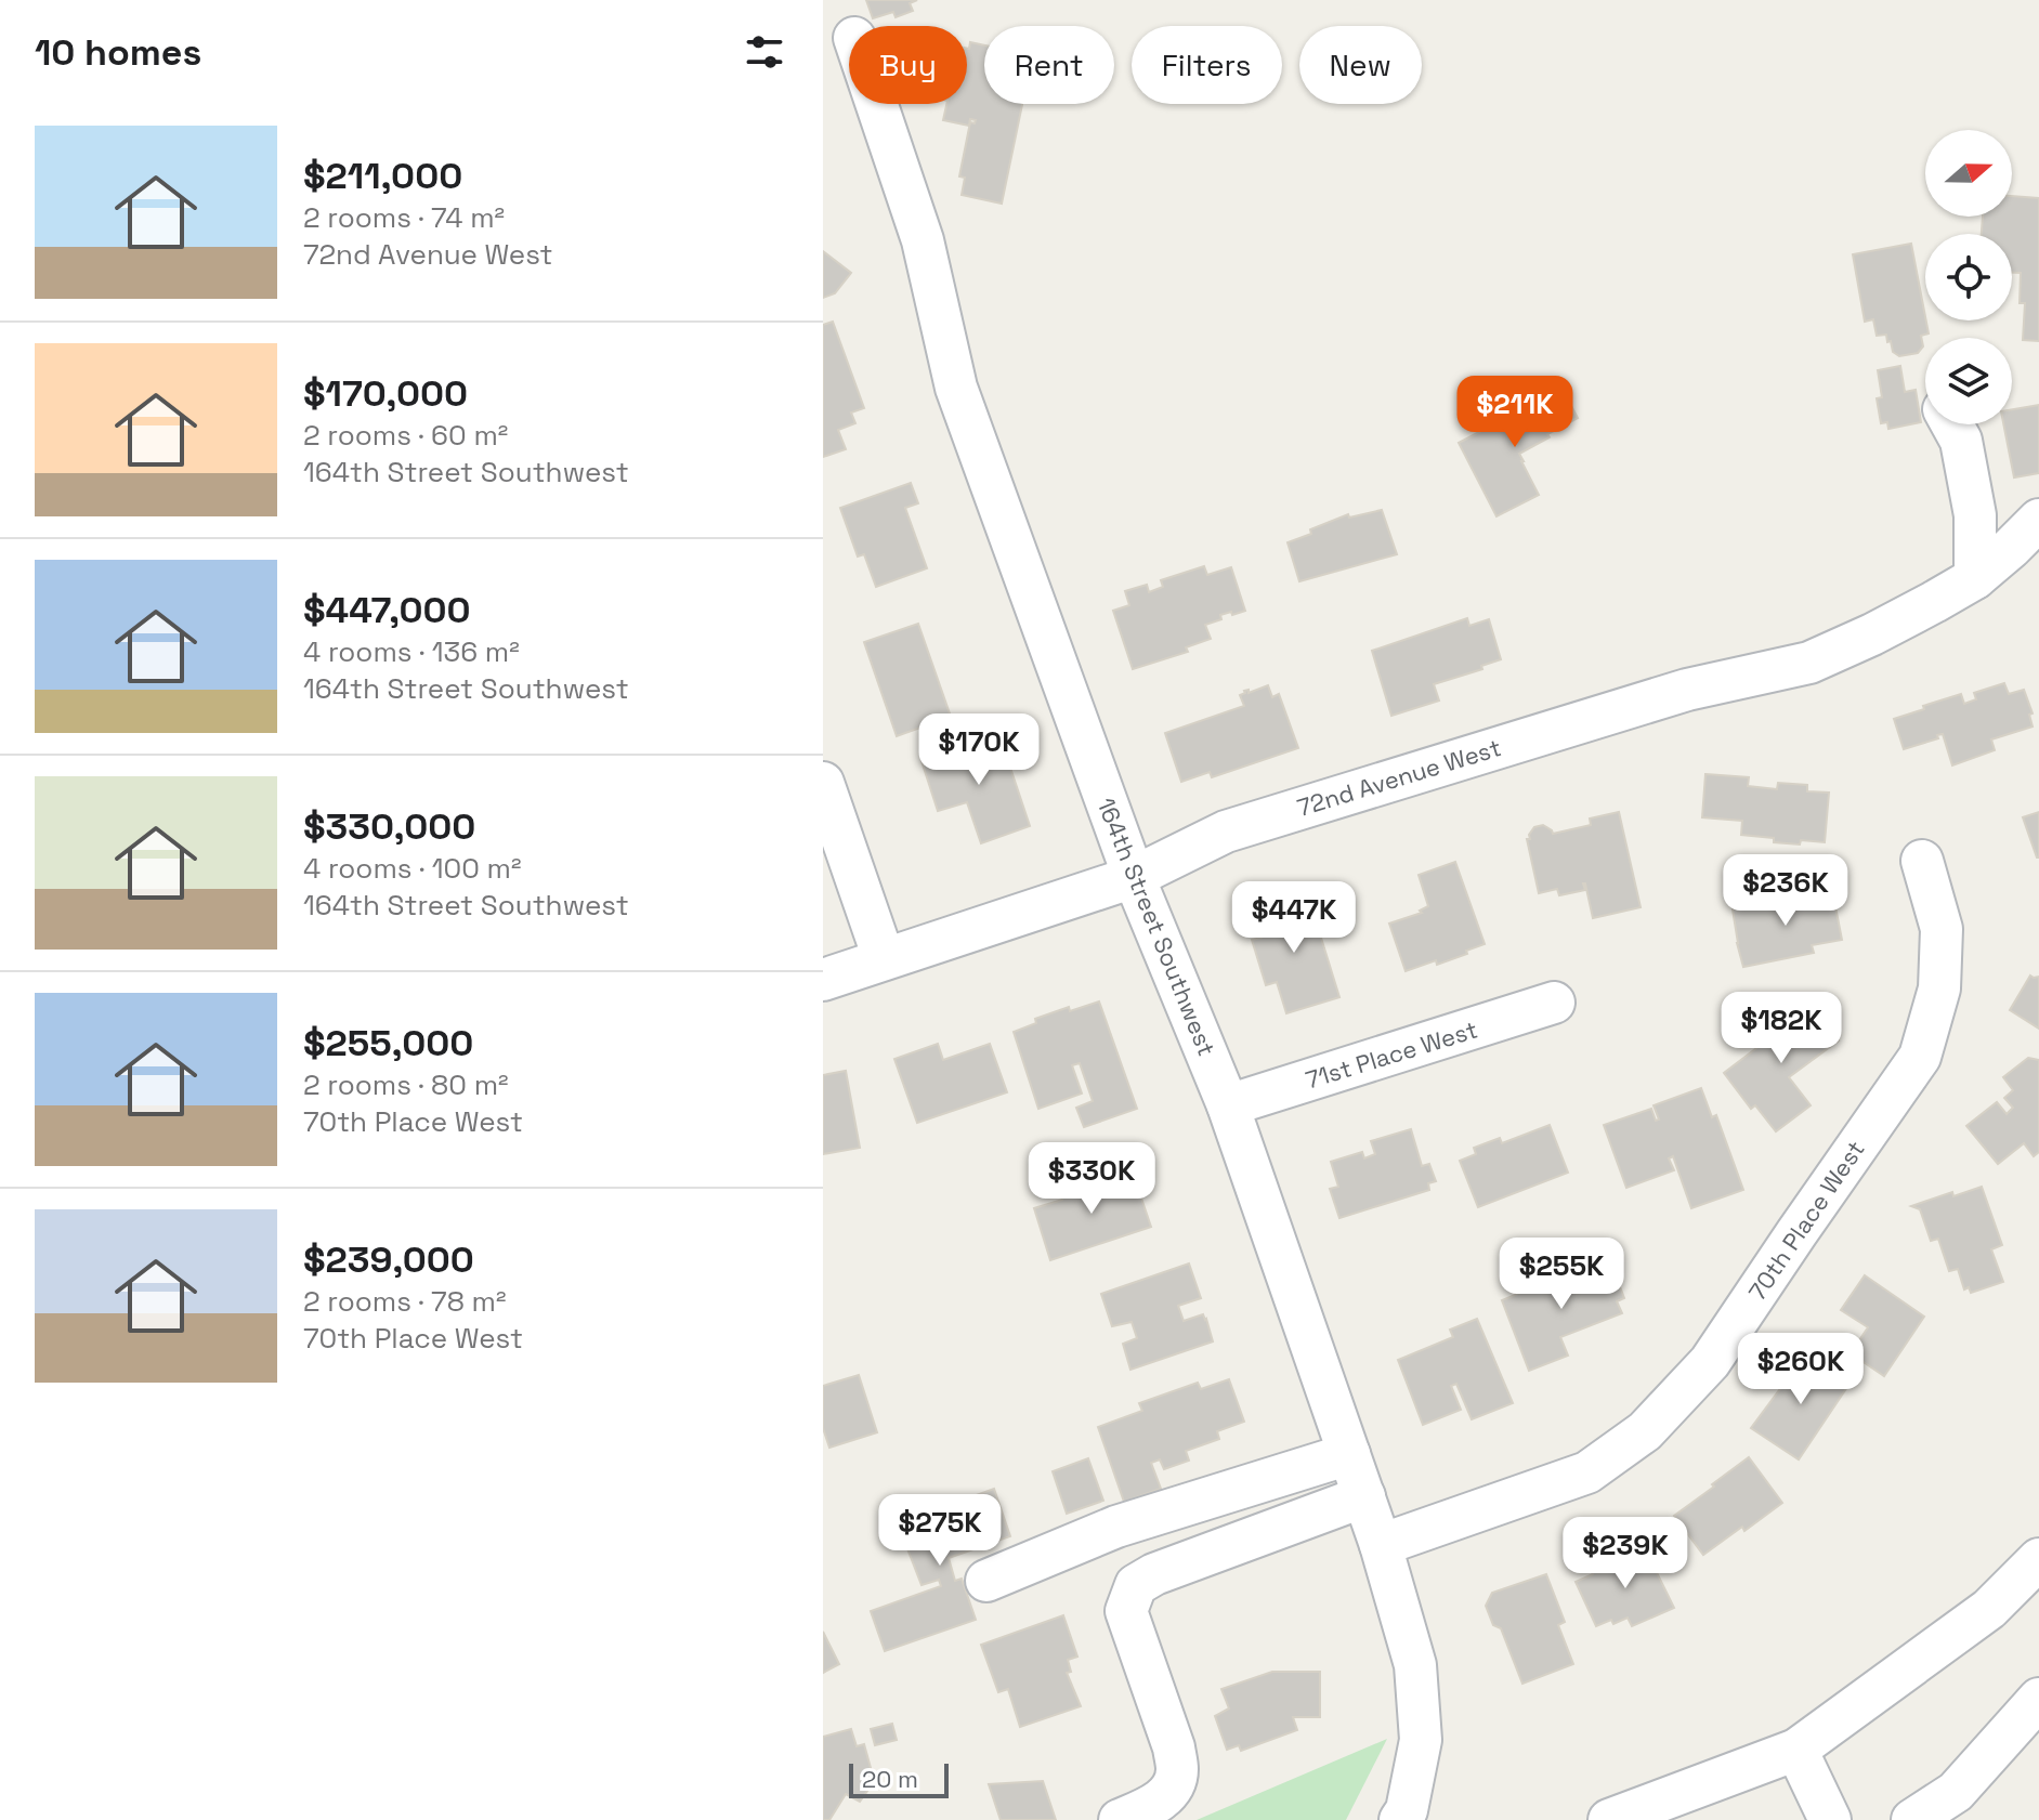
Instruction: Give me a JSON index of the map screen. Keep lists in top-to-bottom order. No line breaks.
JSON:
{"streets":{"street":["72nd Avenue West","164th Street Southwest","71st Place West","70th Place West"]},"crossings":[["72nd Avenue West","164th Street Southwest"],["164th Street Southwest","71st Place West"],["164th Street Southwest","70th Place West"]],"scale_bar":"20 m","north":"right","page":{"heading":"10 homes","chip":["Buy","Rent","Filters","New"],"list":[{"name":"$211,000","note":"2 rooms · 74 m² · 72nd Avenue West"},{"name":"$170,000","note":"2 rooms · 60 m² · 164th Street Southwest"},{"name":"$447,000","note":"4 rooms · 136 m² · 164th Street Southwest"},{"name":"$330,000","note":"4 rooms · 100 m² · 164th Street Southwest"},{"name":"$255,000","note":"2 rooms · 80 m² · 70th Place West"},{"name":"$239,000","note":"2 rooms · 78 m² · 70th Place West"}],"price":["$211K","$170K","$236K","$447K","$182K","$330K","$255K","$260K","$275K","$239K"],"scale":"20 m"}}
